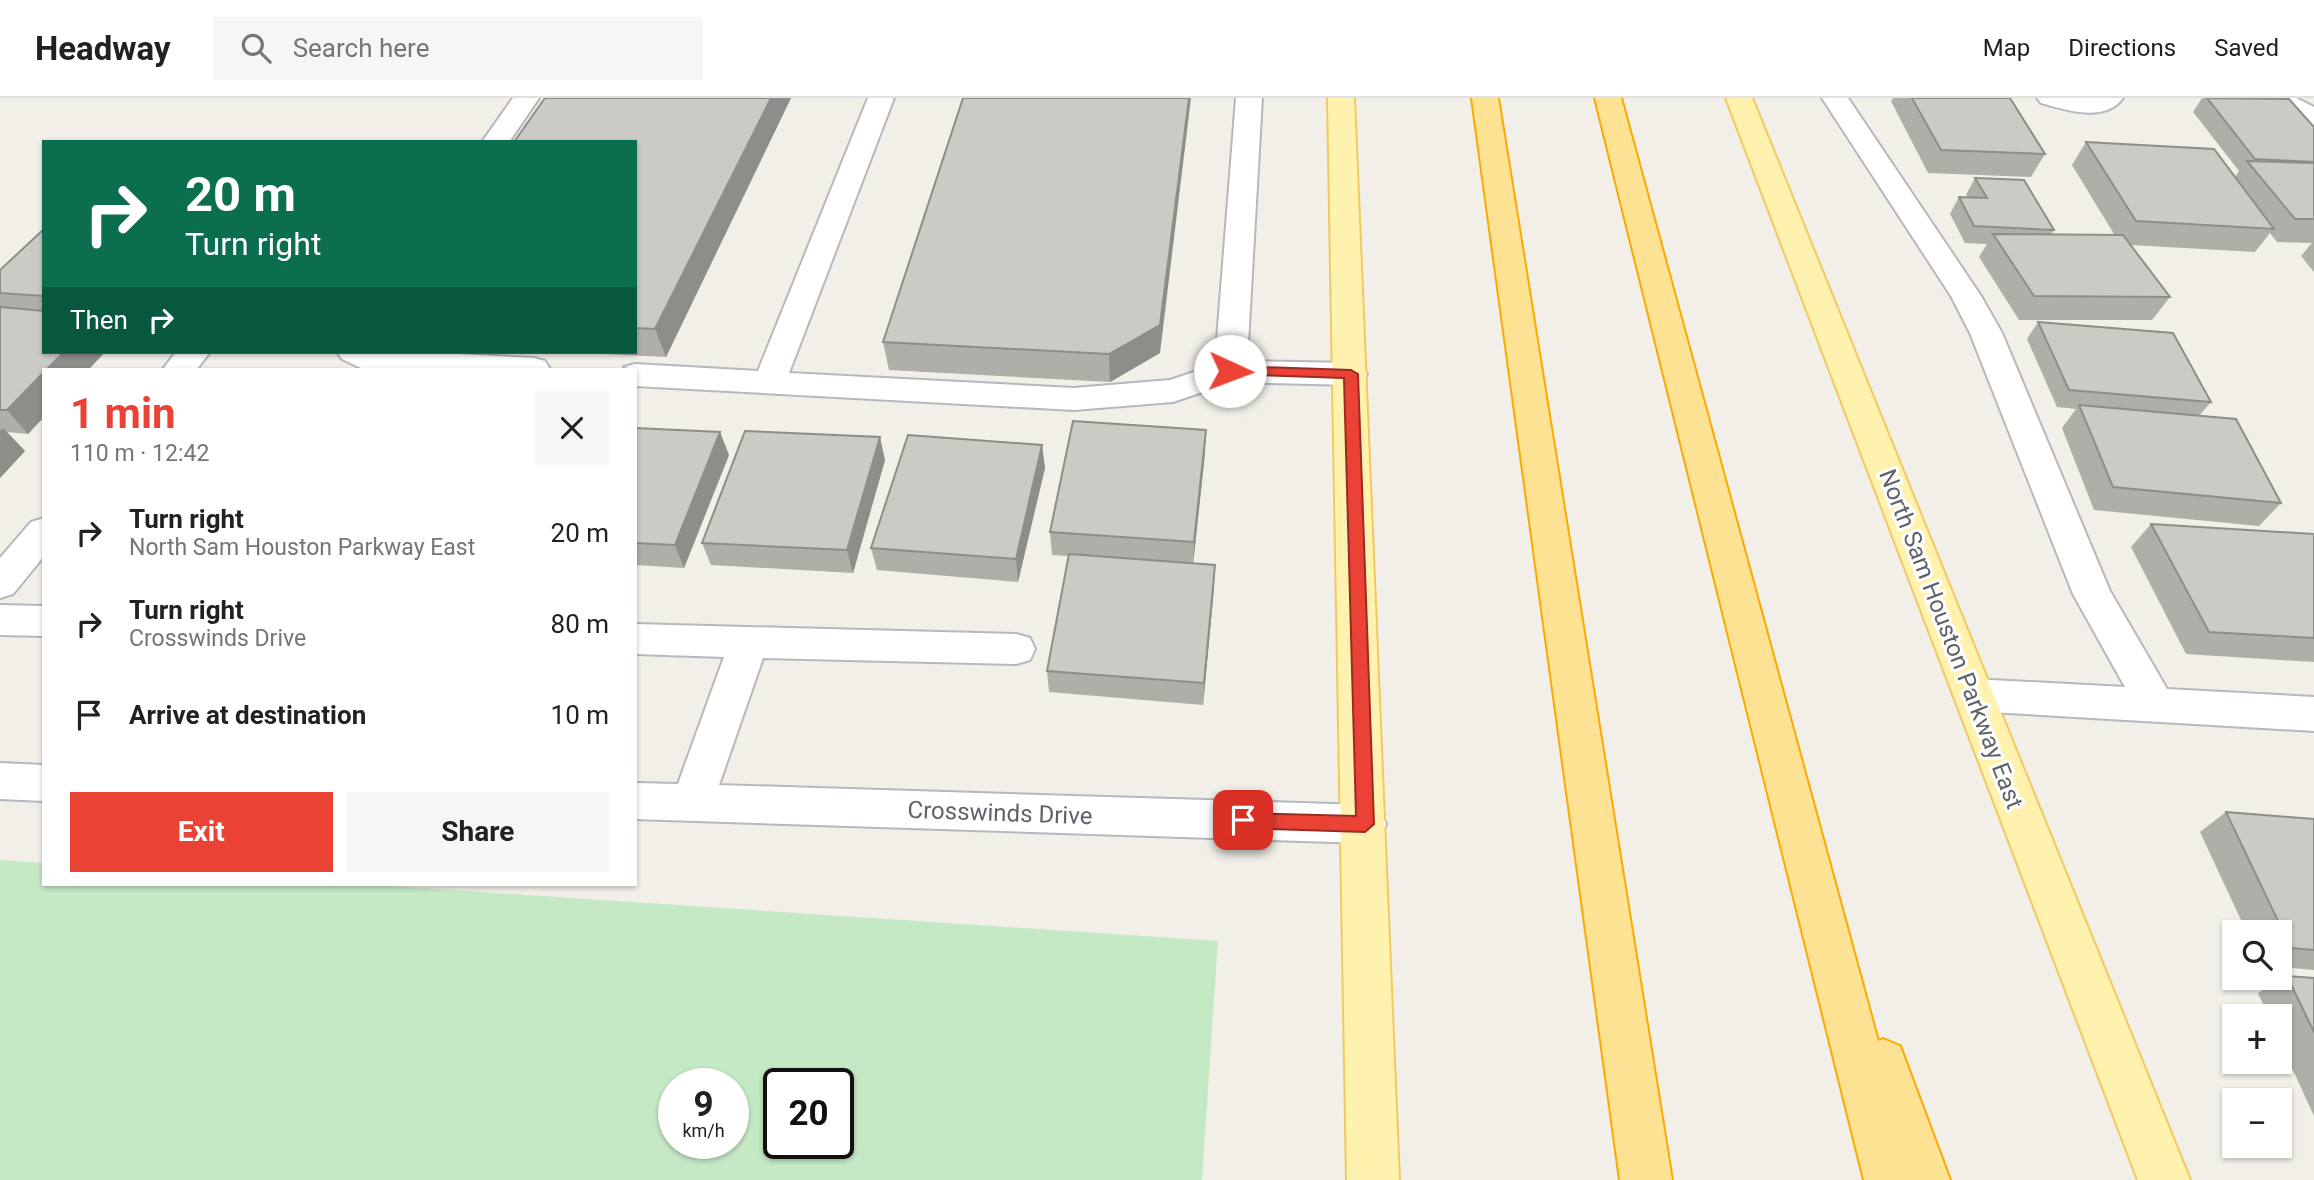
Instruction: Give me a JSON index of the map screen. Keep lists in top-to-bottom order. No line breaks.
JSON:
{"streets":{"main road":["North Sam Houston Parkway East"],"street":["Crosswinds Drive"]},"page":{"header":"Headway","search":"Search here","nav":["Map","Directions","Saved"],"turn":["20 m","Turn right"],"then":"Then","heading":["1 min","110 m · 12:42"],"list":[{"name":"Turn right","note":"North Sam Houston Parkway East","value":"20 m"},{"name":"Turn right","note":"Crosswinds Drive","value":"80 m"},{"name":"Arrive at destination","value":"10 m"}],"buttons":["Exit","Share"],"map_buttons":["+","−"],"speed":"9 km/h","limit":"20"}}
